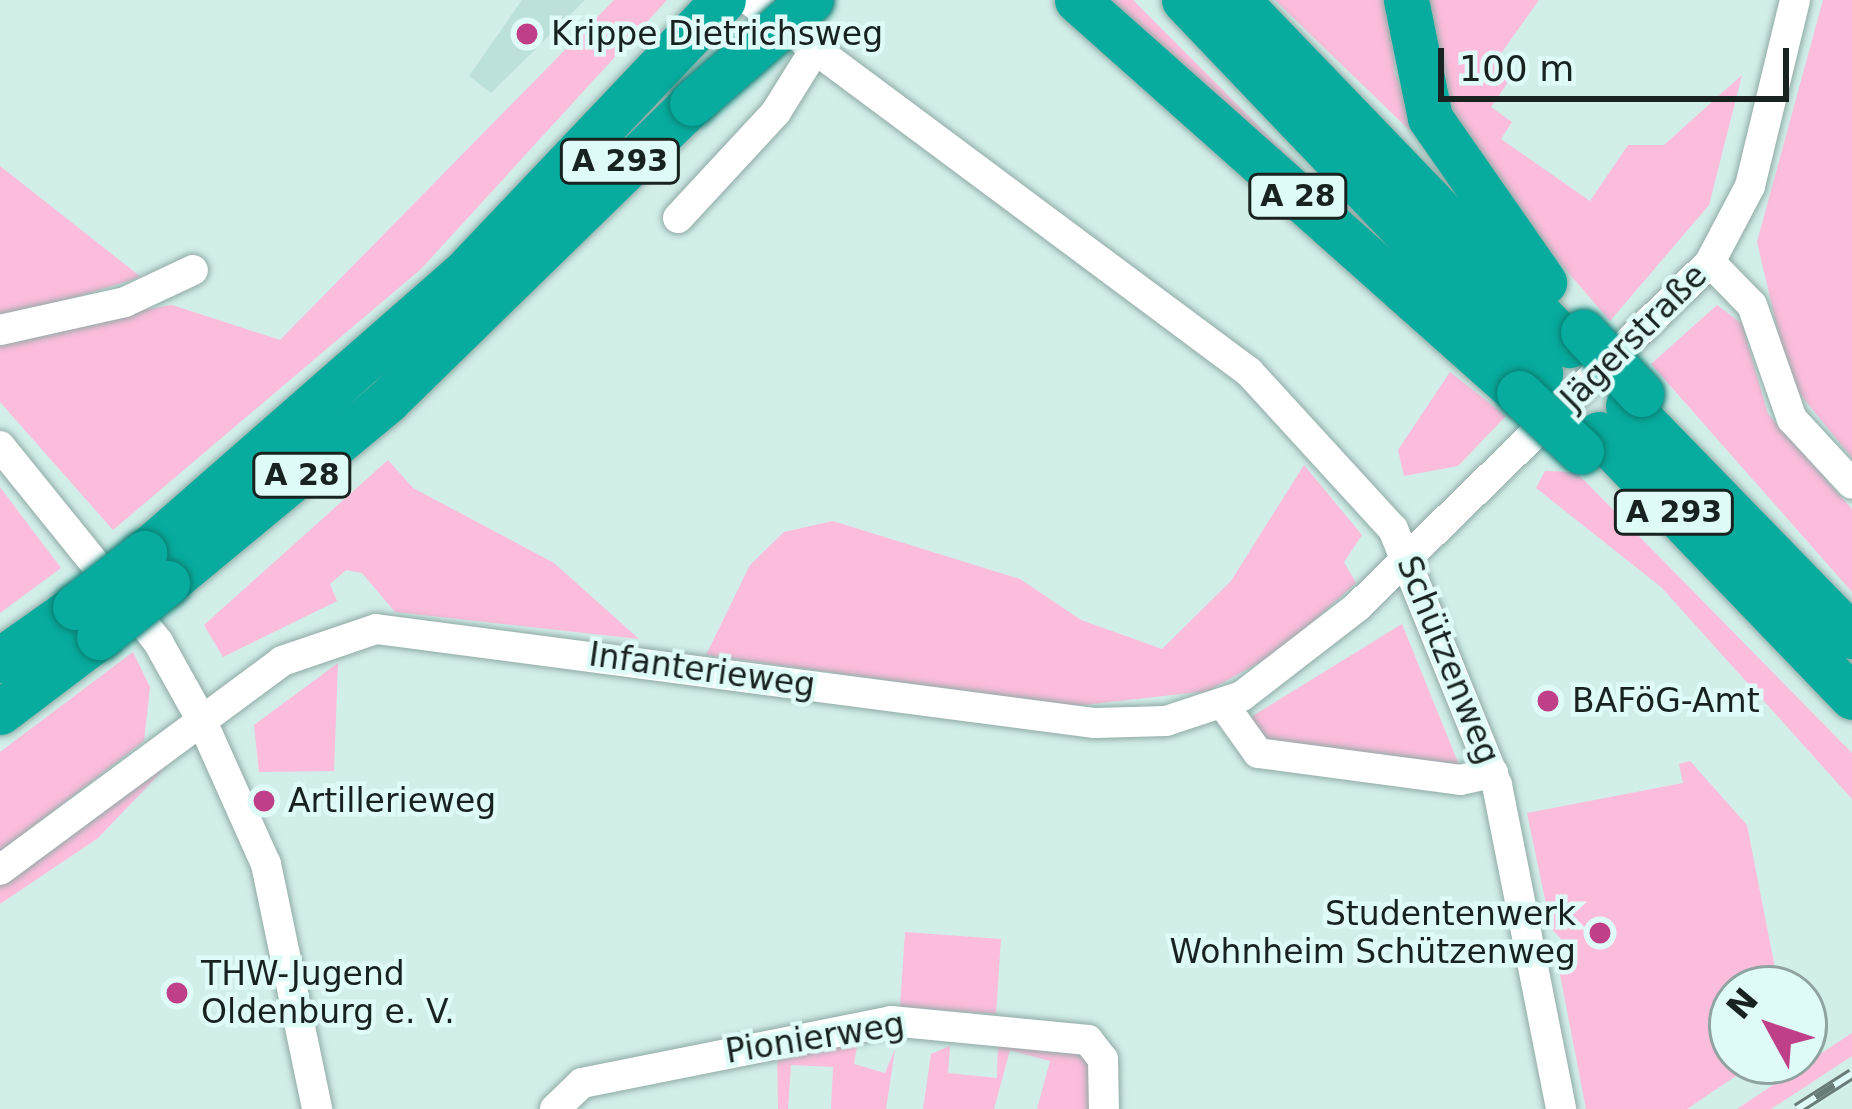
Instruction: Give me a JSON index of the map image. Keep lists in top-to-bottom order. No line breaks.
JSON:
{"streets":{"highway":["A 293","A 28"],"street":["Jägerstraße","Schützenweg","Infanterieweg","Pionierweg"]},"crossings":[["A 293","A 28"],["A 28","Jägerstraße"],["Jägerstraße","Schützenweg"],["Jägerstraße","Infanterieweg"],["Schützenweg","Infanterieweg"]],"places":["Krippe Dietrichsweg","BAFöG-Amt","Artillerieweg","Studentenwerk Wohnheim Schützenweg","THW-Jugend Oldenburg e. V."],"scale_bar":"100 m","north":"top left"}
